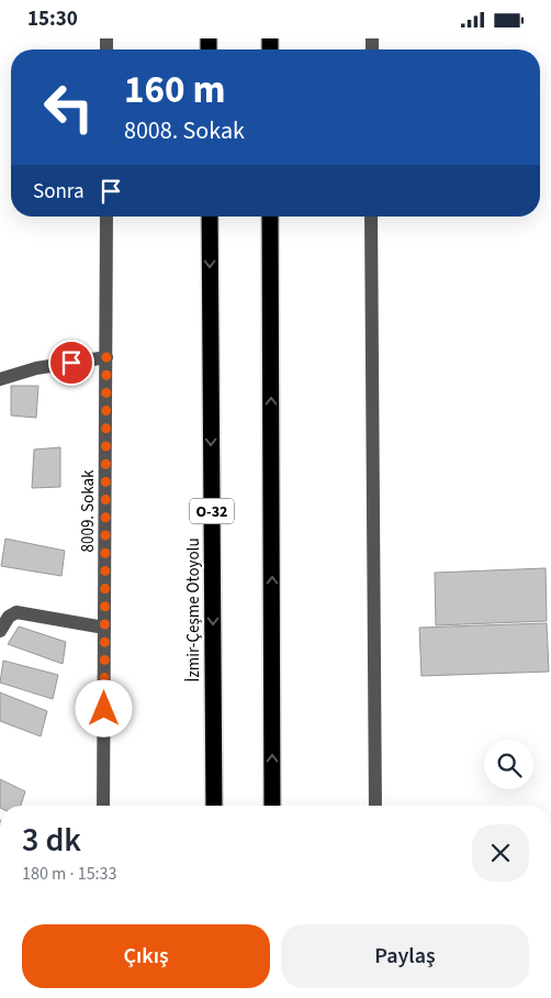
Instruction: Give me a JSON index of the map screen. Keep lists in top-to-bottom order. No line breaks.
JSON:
{"streets":{"highway":["O-32","İzmir-Çeşme Otoyolu"],"street":["8009. Sokak"]},"page":{"status":"15:30","turn":["160 m","8008. Sokak"],"then":"Sonra","heading":["3 dk","180 m · 15:33"],"buttons":["Çıkış","Paylaş"]}}
